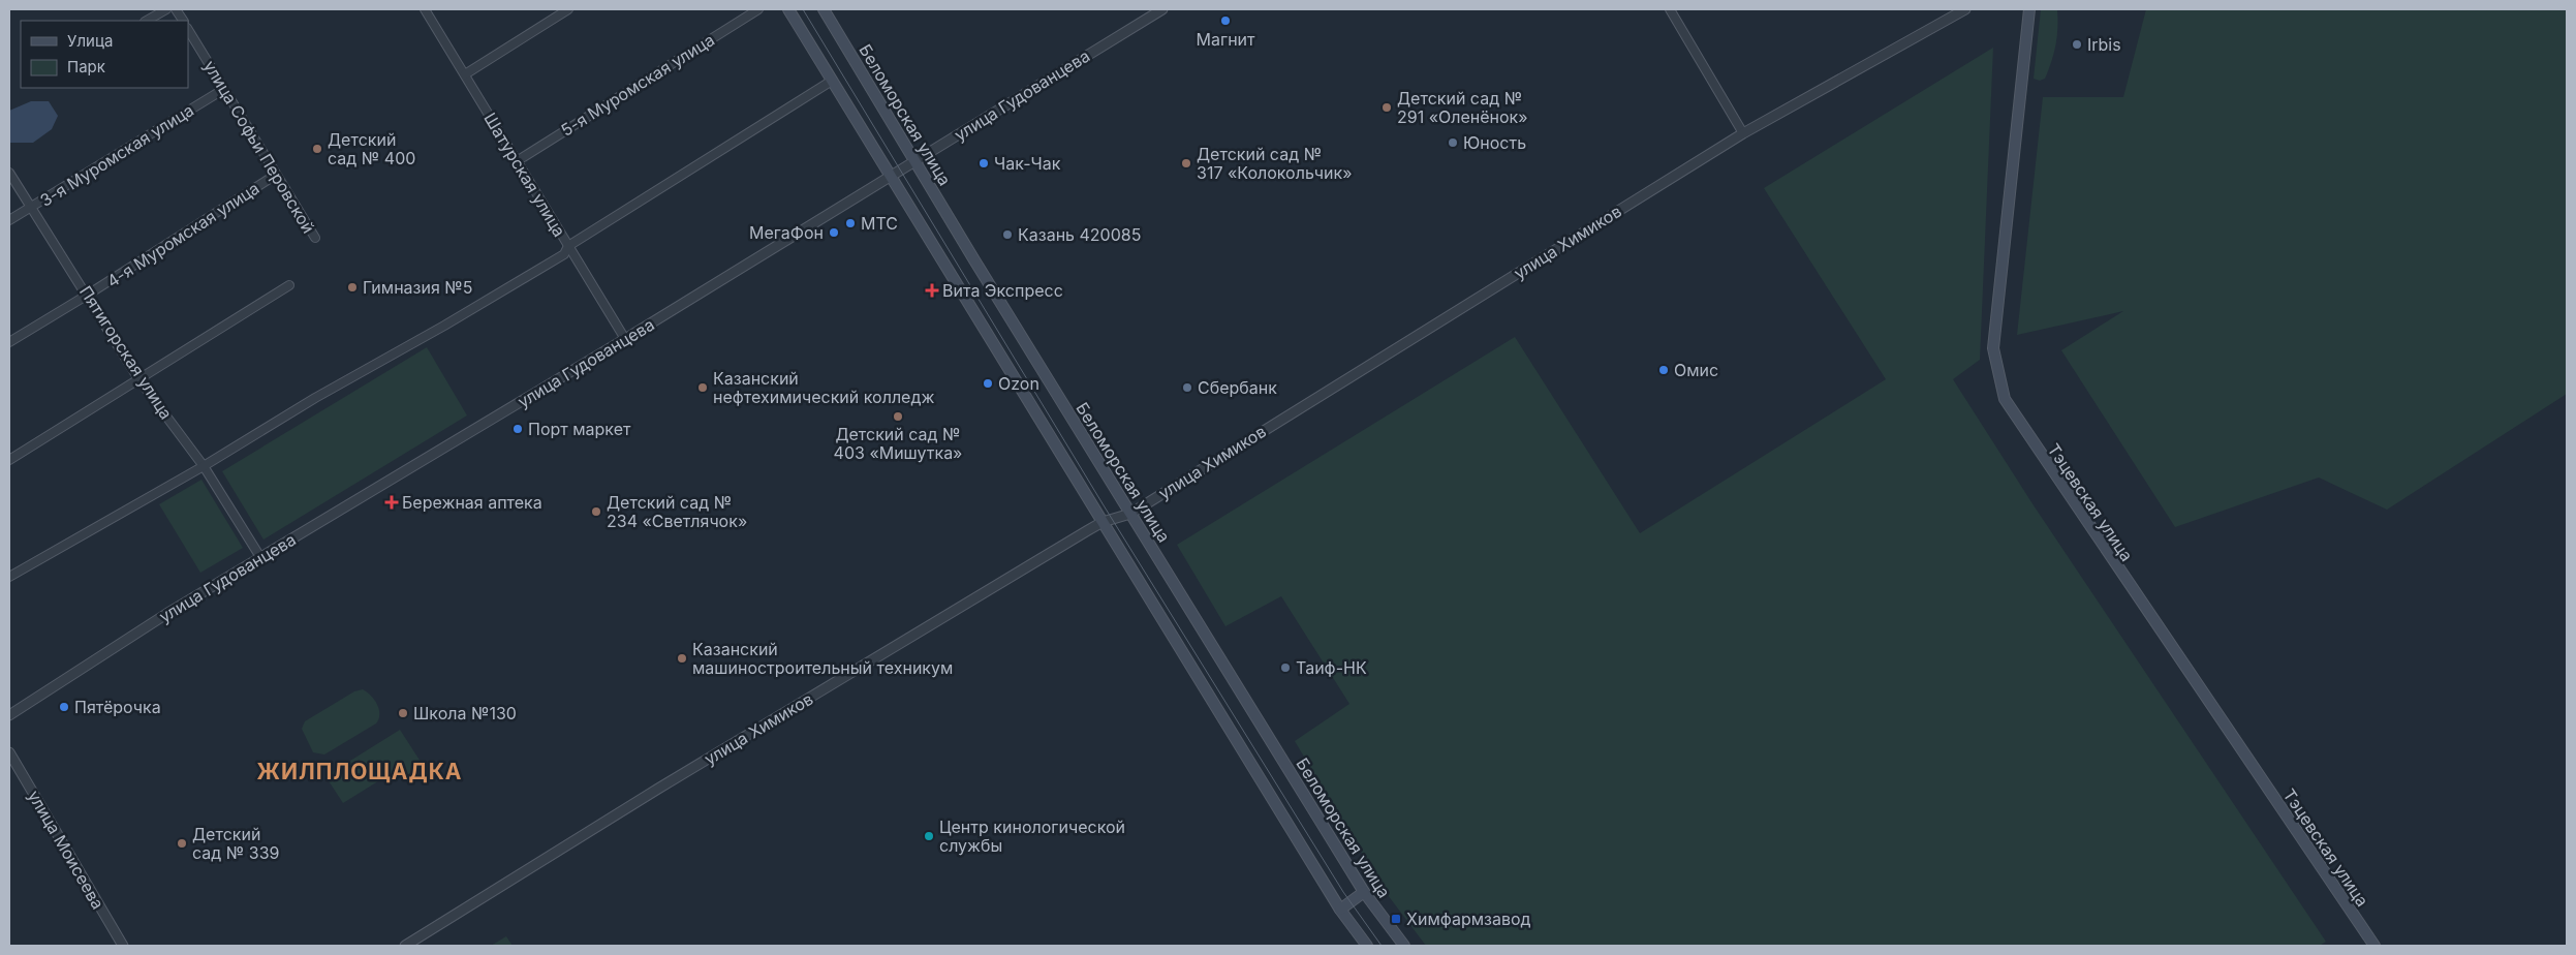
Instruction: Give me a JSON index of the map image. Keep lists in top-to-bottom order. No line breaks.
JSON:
{"streets":{"main road":["Беломорская улица","Тэцевская улица"],"street":["5-я Муромская улица","улица Гудованцева","улица Софьи Перовской","3-я Муромская улица","Шатурская улица","4-я Муромская улица","улица Химиков","Пятигорская улица","улица Моисеева"]},"crossings":[["5-я Муромская улица","Шатурская улица"],["улица Гудованцева","Беломорская улица"],["улица Гудованцева","Шатурская улица"],["улица Гудованцева","Пятигорская улица"],["Беломорская улица","улица Химиков"],["улица Софьи Перовской","3-я Муромская улица"],["улица Софьи Перовской","4-я Муромская улица"],["3-я Муромская улица","Пятигорская улица"],["4-я Муромская улица","Пятигорская улица"]],"districts":["ЖИЛПЛОЩАДКА"],"places":{"other":["Магнит","Irbis","Детский сад № 291 «Оленёнок»","Юность","Детский сад № 400","Чак-Чак","Детский сад № 317 «Колокольчик»","МТС","МегаФон","Казань 420085","Гимназия №5","Омис","Ozon","Казанский нефтехимический колледж","Сбербанк","Детский сад № 403 «Мишутка»","Порт маркет","Детский сад № 234 «Светлячок»","Казанский машиностроительный техникум","Таиф-НК","Пятёрочка","Школа №130","Центр кинологической службы","Детский сад № 339"],"health":["Вита Экспресс","Бережная аптека"],"transit":["Химфармзавод"]},"legend":["Улица","Парк"]}
